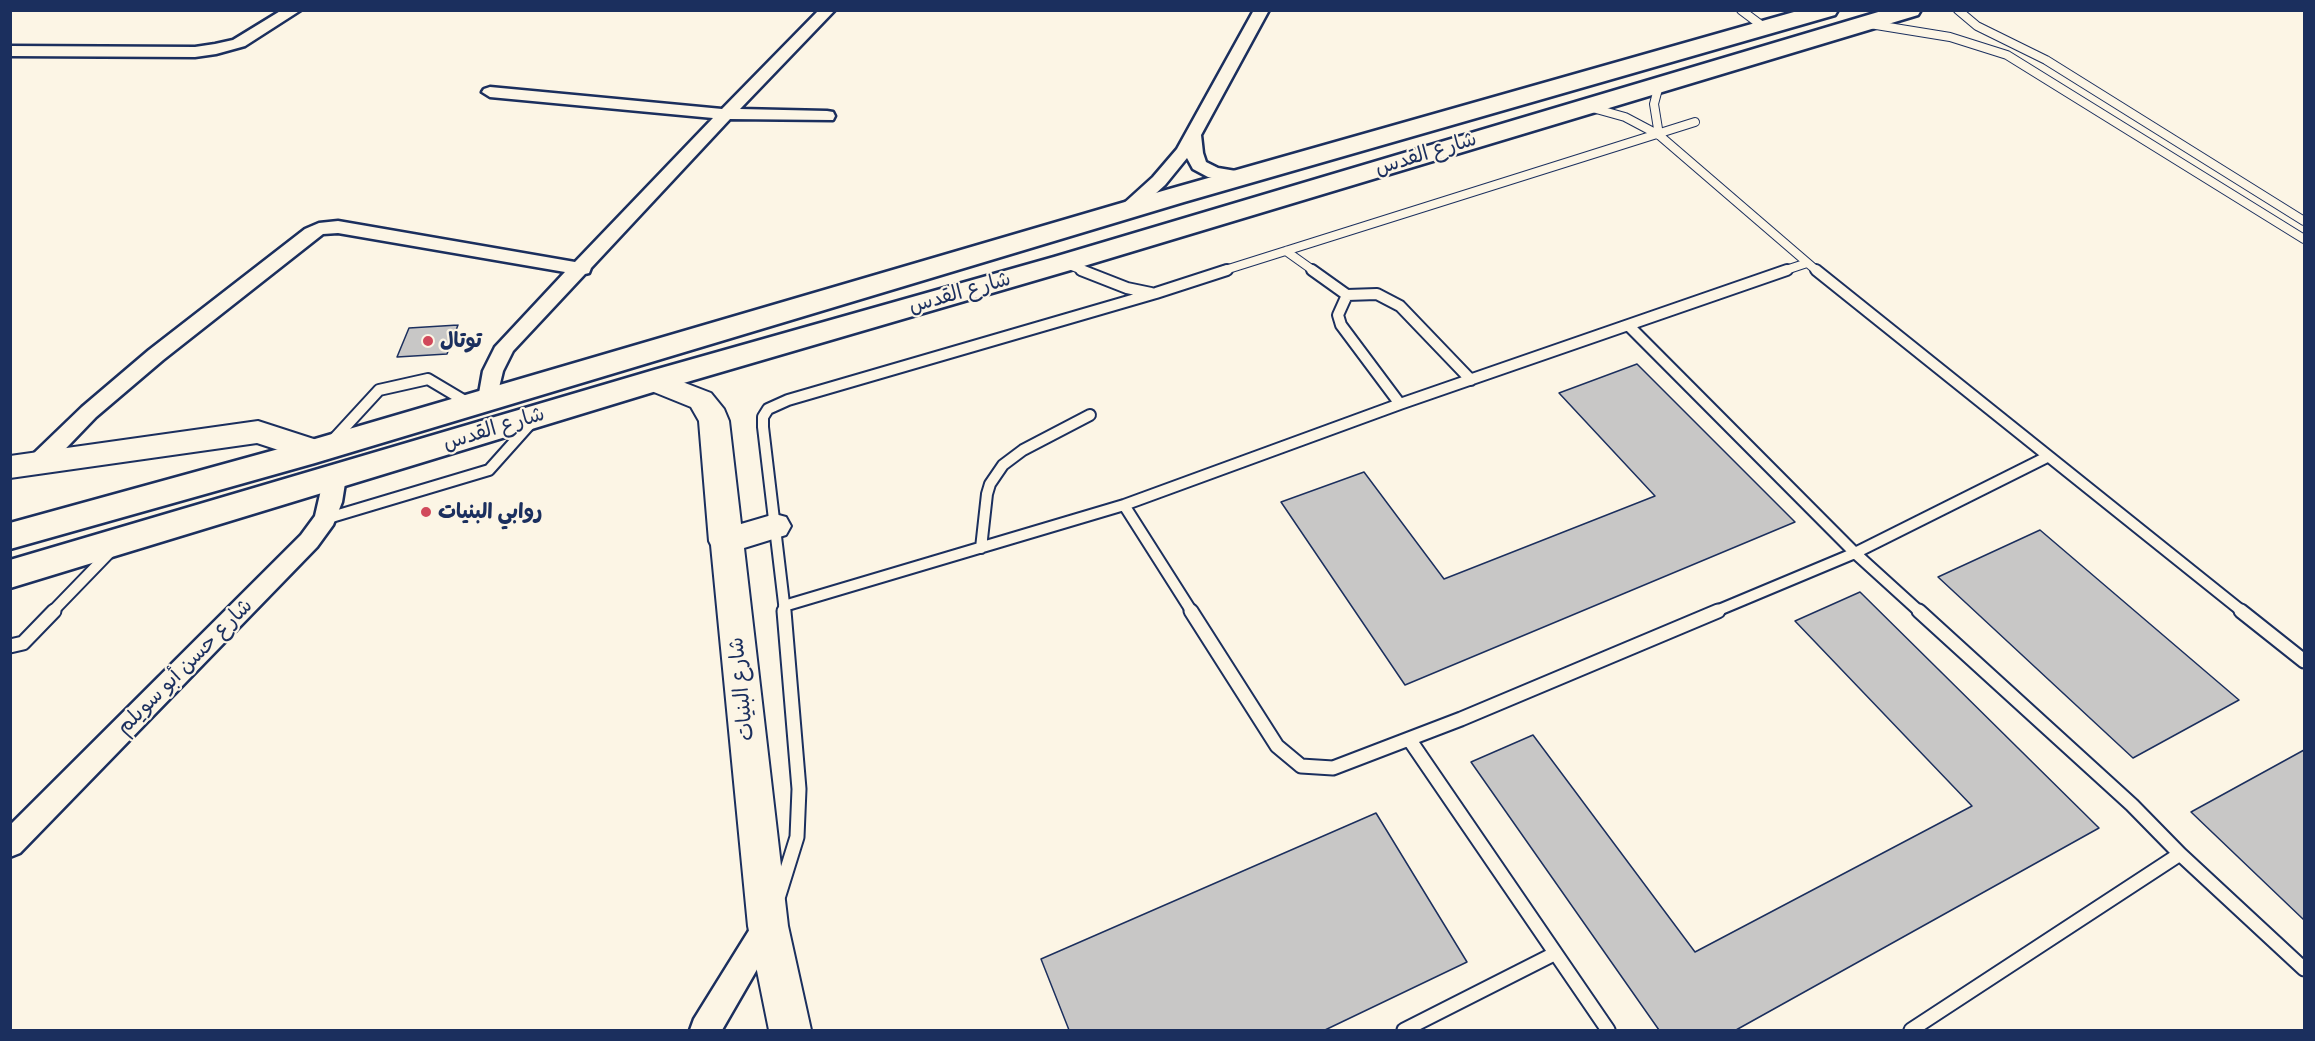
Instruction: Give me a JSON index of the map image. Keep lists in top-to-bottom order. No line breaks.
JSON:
{"streets":{"highway":["شارع القدس"],"main road":["شارع البنيات"],"street":["شارع حسن أبو سويلم"]},"crossings":[["شارع القدس","شارع حسن أبو سويلم"],["شارع القدس","شارع البنيات"]],"places":["توتال","روابي البنيات"]}
